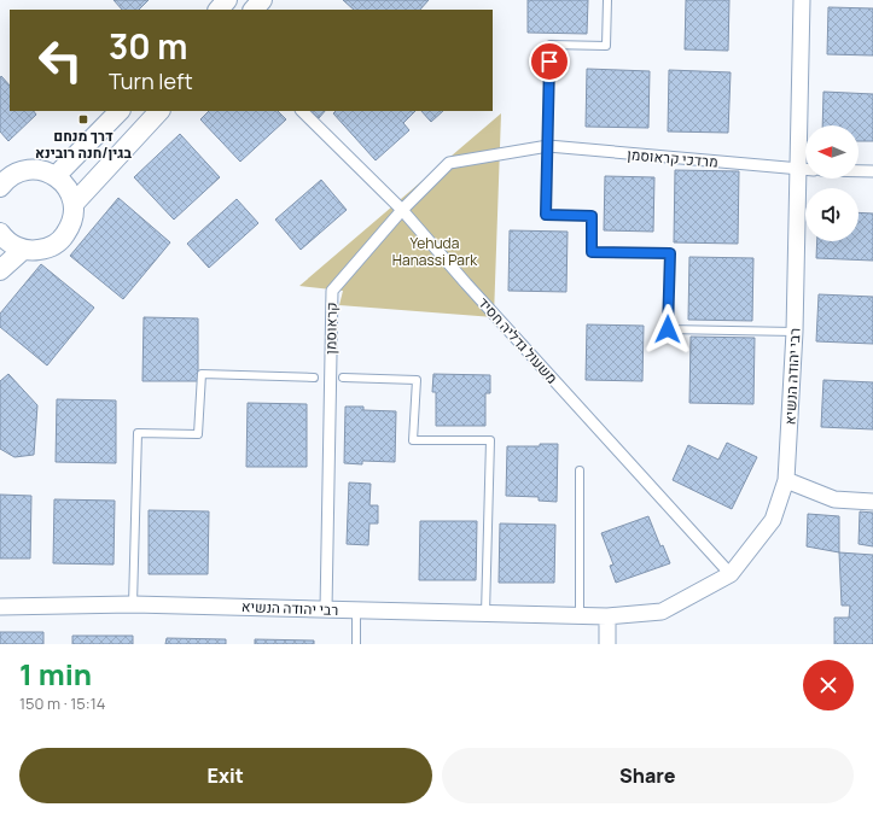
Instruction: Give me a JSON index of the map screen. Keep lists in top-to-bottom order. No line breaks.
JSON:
{"streets":{"street":["מרדכי קראוסמן","קראוסמן","משעול גדליה חסיד","רבי יהודה הנשיא"]},"crossings":[["מרדכי קראוסמן","קראוסמן"],["קראוסמן","משעול גדליה חסיד"],["קראוסמן","רבי יהודה הנשיא"],["משעול גדליה חסיד","רבי יהודה הנשיא"]],"parks":["Yehuda Hanassi Park"],"places":{"transit":["דרך מנחם בגין/חנה רובינא"]},"north":"left","page":{"turn":["30 m","Turn left"],"heading":["1 min","150 m · 15:14"],"buttons":["Exit","Share"]}}
